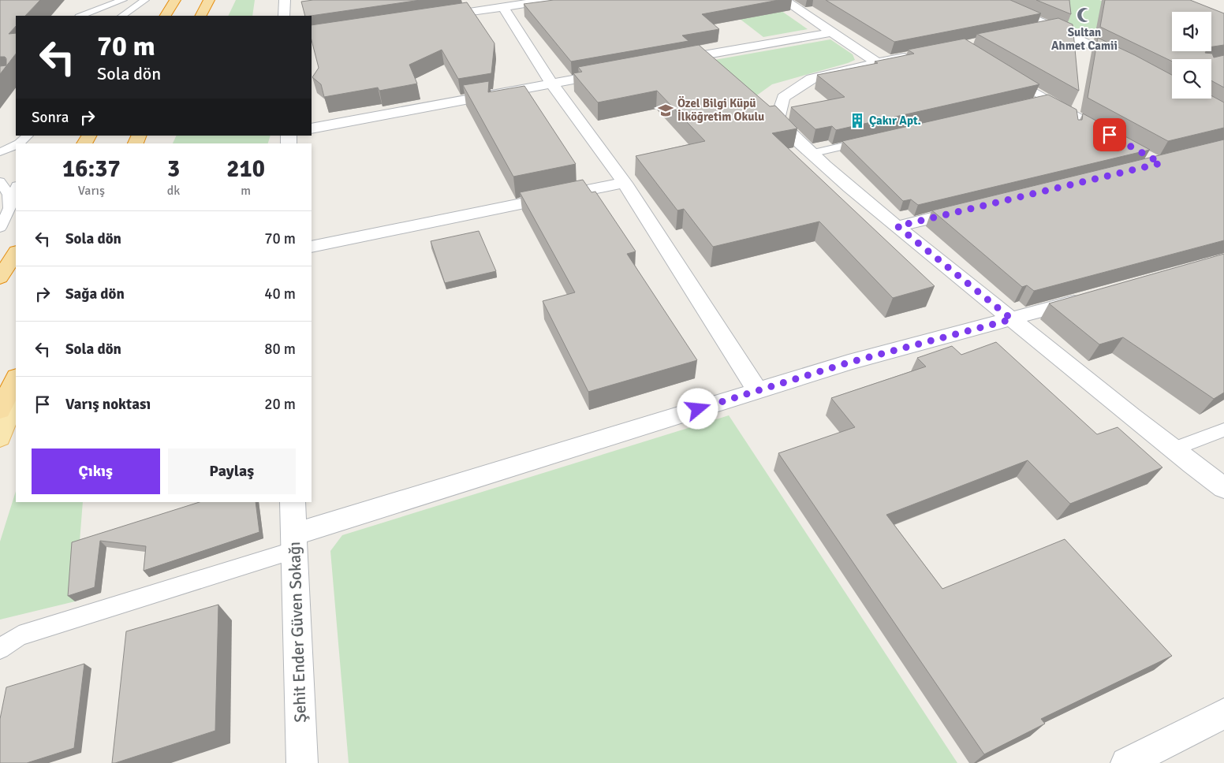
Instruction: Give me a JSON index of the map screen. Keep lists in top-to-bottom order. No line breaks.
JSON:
{"streets":{"street":["Şehit Ender Güven Sokağı"]},"places":{"mosque":["Sultan Ahmet Camii"],"school or university":["Özel Bilgi Küpü İlköğretim Okulu"],"building":["Çakır Apt."]},"page":{"turn":["70 m","Sola dön"],"then":"Sonra","eta":["16:37","Varış","3","dk","210","m"],"list":[{"name":"Sola dön","value":"70 m"},{"name":"Sağa dön","value":"40 m"},{"name":"Sola dön","value":"80 m"},{"name":"Varış noktası","value":"20 m"}],"buttons":["Çıkış","Paylaş"]}}
